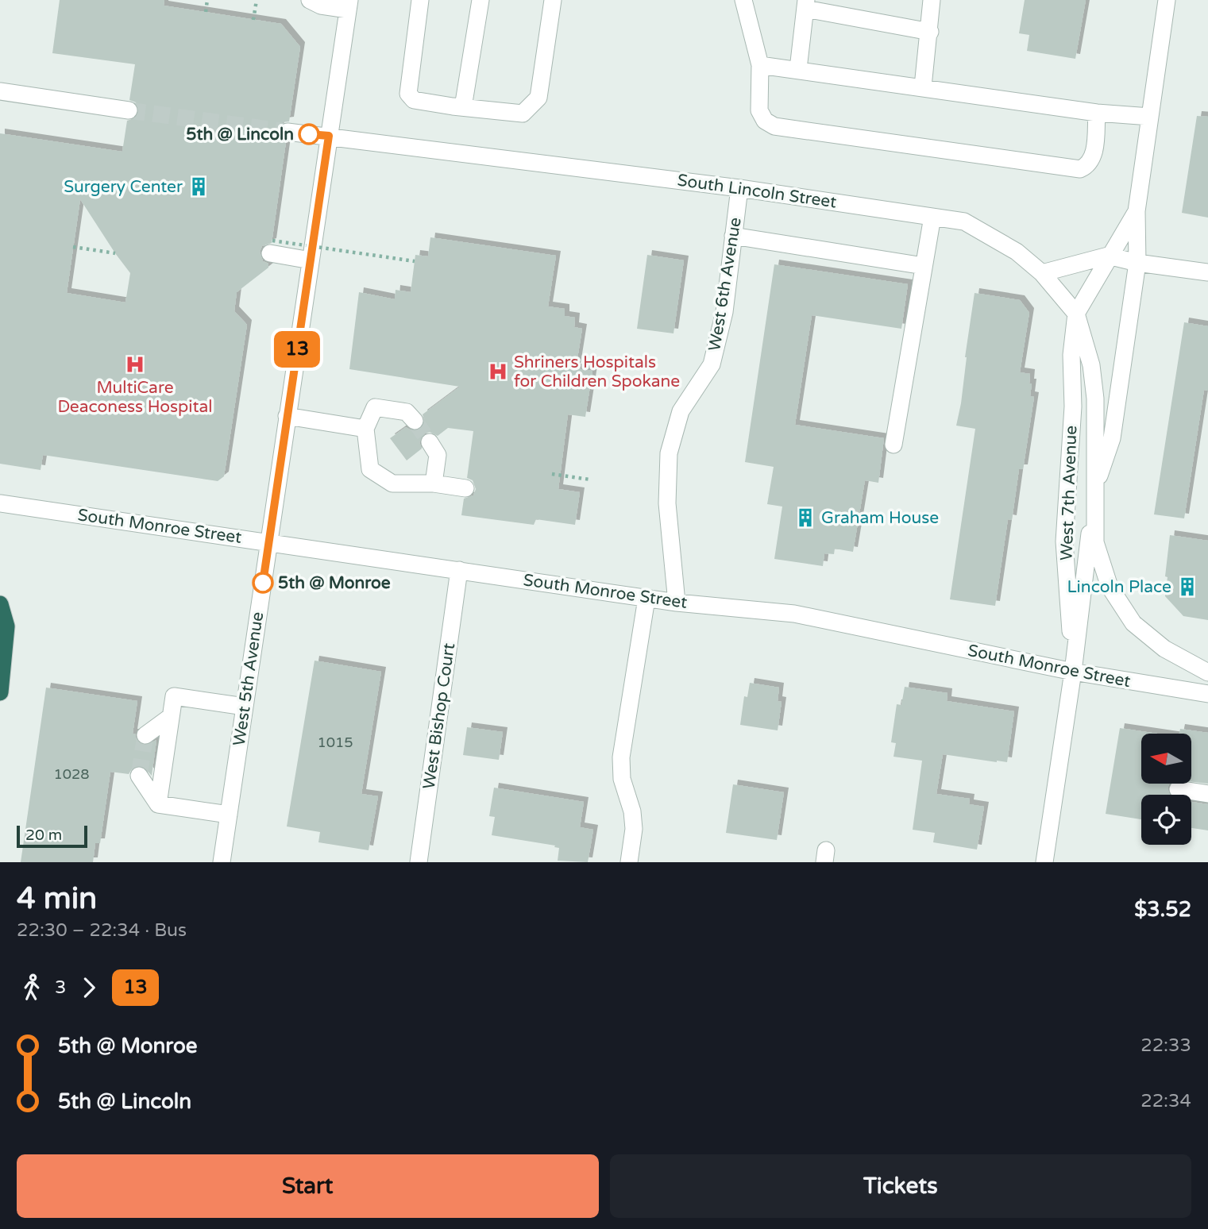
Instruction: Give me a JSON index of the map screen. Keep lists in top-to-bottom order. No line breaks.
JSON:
{"streets":{"street":["South Lincoln Street","West 6th Avenue","West 7th Avenue","South Monroe Street","West 5th Avenue","West Bishop Court"]},"crossings":[["South Lincoln Street","West 6th Avenue"],["South Lincoln Street","West 7th Avenue"],["South Lincoln Street","West 5th Avenue"],["West 6th Avenue","South Monroe Street"],["West 7th Avenue","South Monroe Street"],["South Monroe Street","West 5th Avenue"],["South Monroe Street","West Bishop Court"]],"places":{"other":["5th @ Lincoln","5th @ Monroe"],"building":["Surgery Center","Graham House","Lincoln Place"],"hospital":["MultiCare Deaconess Hospital","Shriners Hospitals for Children Spokane"]},"lines":["bus line 13"],"house_numbers":["1015","1028"],"scale_bar":"20 m","north":"left","page":{"on_map":"13","scale":"20 m","heading":["4 min","22:30 – 22:34 · Bus","$3.52"],"legs":["3","13"],"list":[{"name":"5th @ Monroe","value":"22:33"},{"name":"5th @ Lincoln","value":"22:34"}],"buttons":["Start","Tickets"]}}
